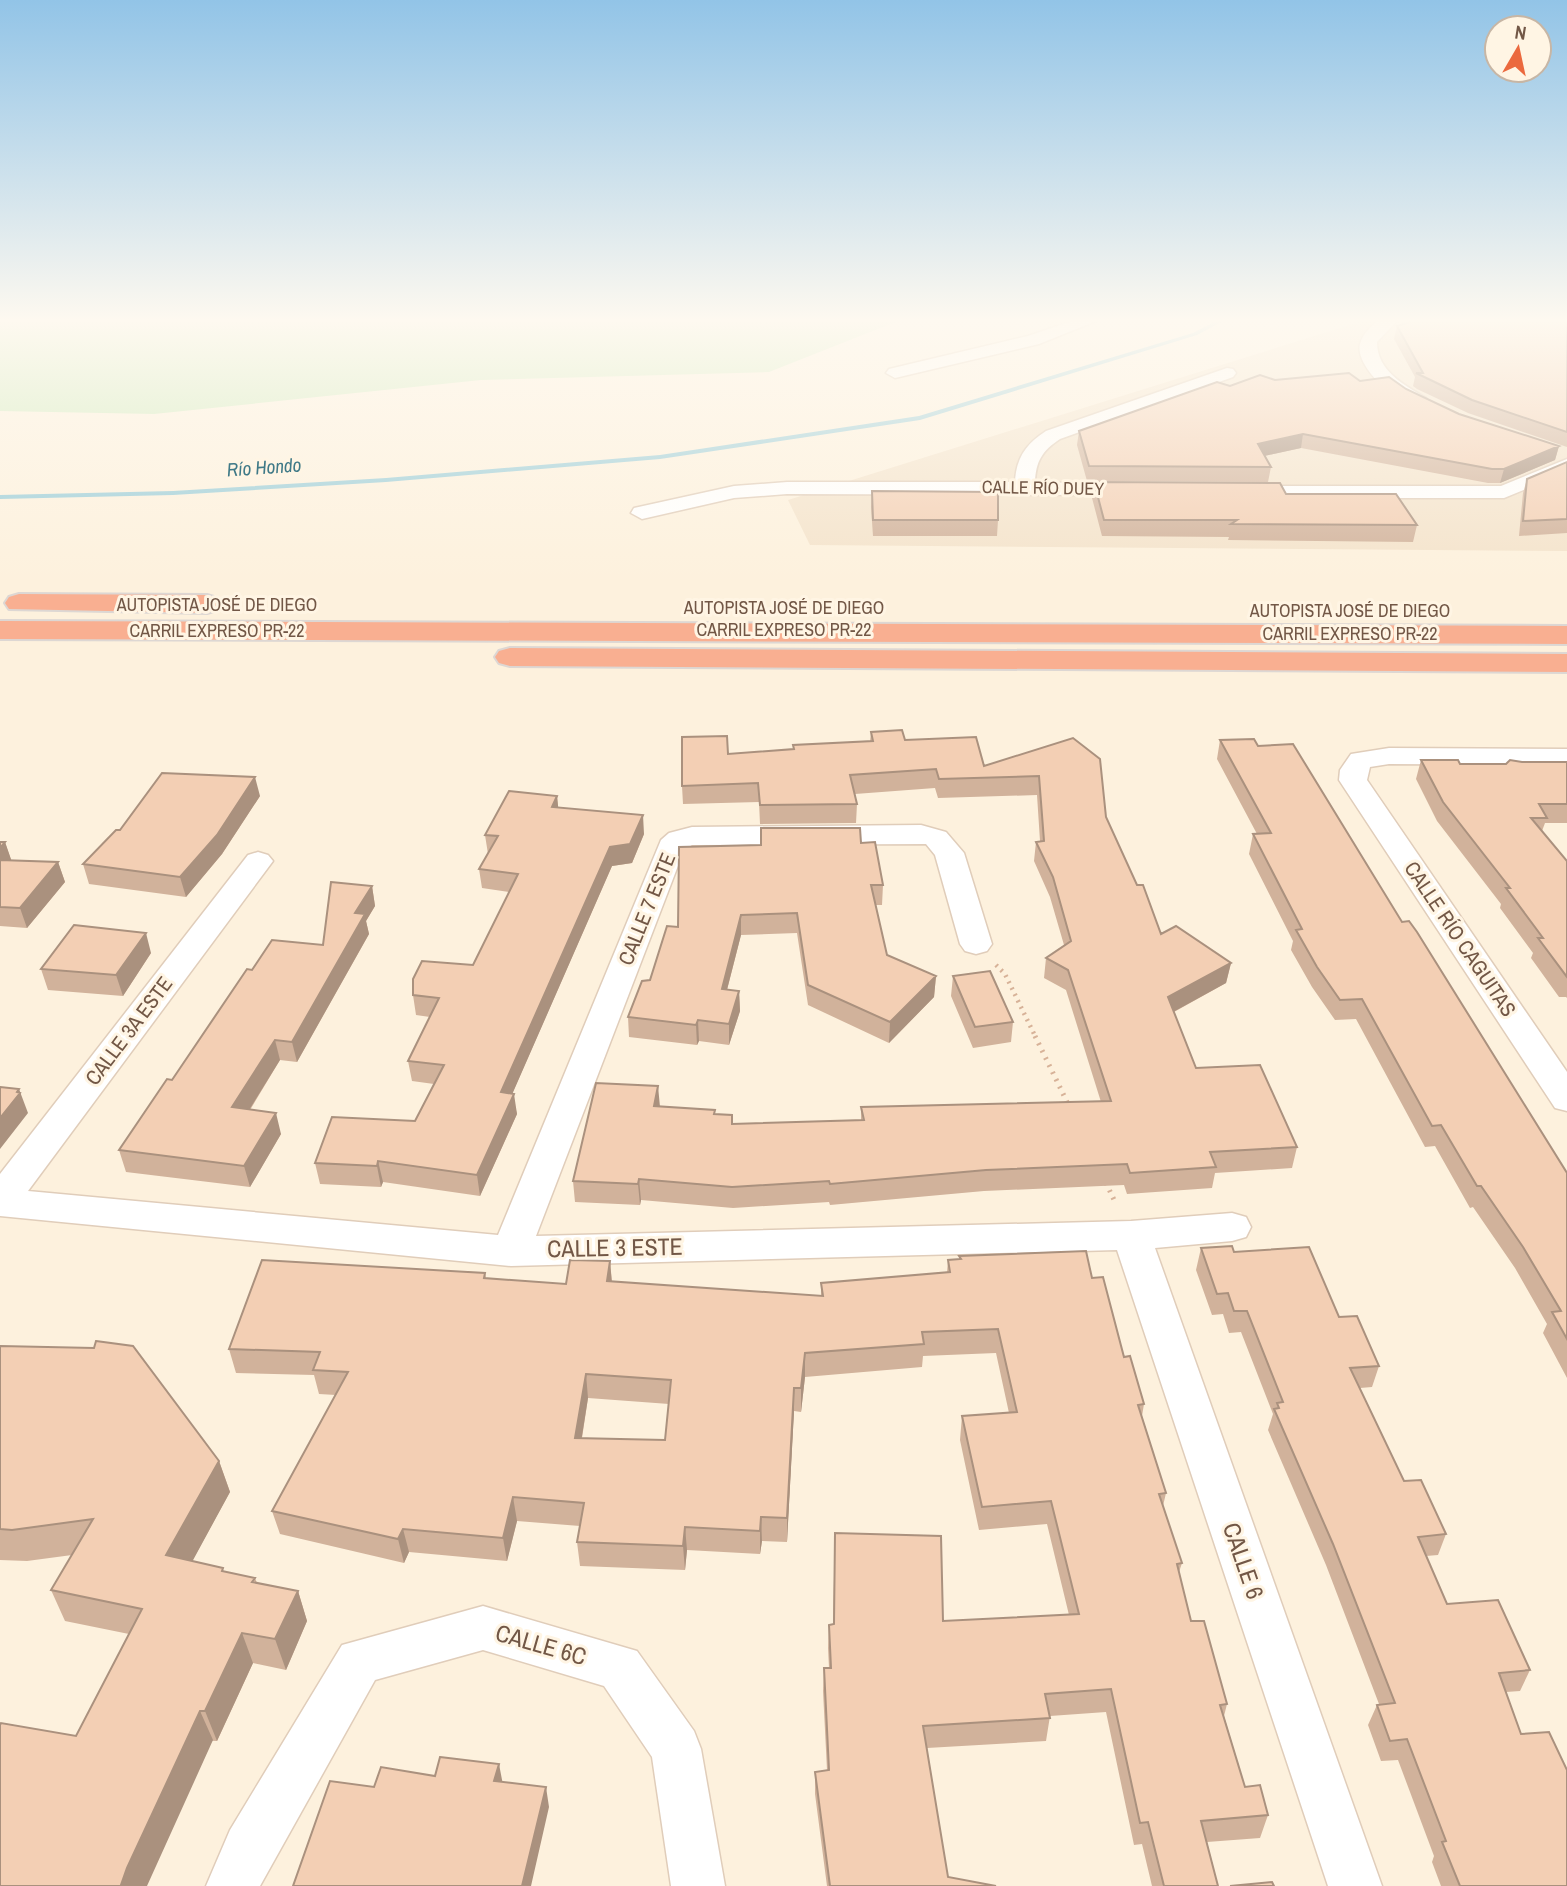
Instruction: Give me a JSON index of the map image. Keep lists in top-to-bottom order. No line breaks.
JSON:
{"streets":{"highway":["AUTOPISTA JOSÉ DE DIEGO","CARRIL EXPRESO PR-22"],"street":["CALLE RÍO DUEY","CALLE 7 ESTE","CALLE RÍO CAGUITAS","CALLE 3A ESTE","CALLE 3 ESTE","CALLE 6","CALLE 6C"]},"crossings":[["CALLE 7 ESTE","CALLE 3 ESTE"],["CALLE 3A ESTE","CALLE 3 ESTE"],["CALLE 3 ESTE","CALLE 6"]],"water":["Río Hondo"],"north":"top"}
